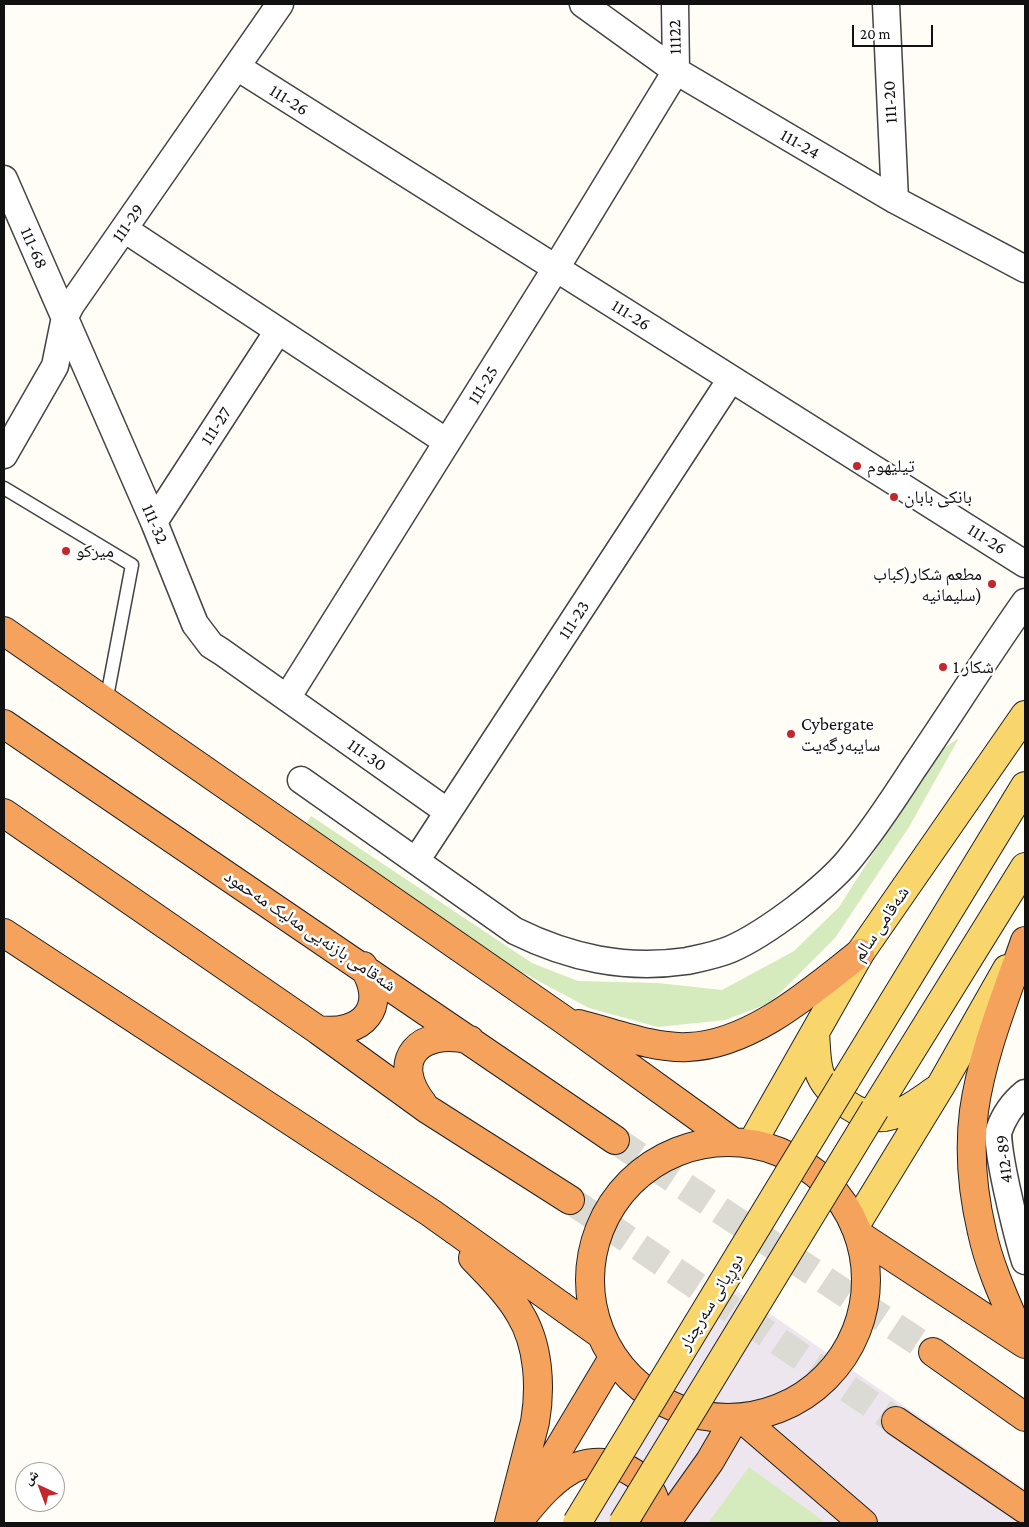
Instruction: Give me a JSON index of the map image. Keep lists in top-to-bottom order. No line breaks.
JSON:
{"streets":{"highway":["شەقامی بازنەیی مەلیک مەحمود"],"main road":["شەقامی سالم","دوڕیانی سەرچنار"],"street":["11122","111-26","111-20","111-24","111-29","111-68","111-25","111-27","111-32","111-23","111-30","412-89"]},"crossings":[["11122","111-24"],["11122","111-25"],["111-26","111-29"],["111-26","111-25"],["111-26","111-23"],["111-20","111-24"],["111-24","111-25"],["111-29","111-68"],["111-29","111-32"],["111-68","111-32"],["111-25","111-32"],["111-25","111-30"],["111-27","111-32"],["111-32","111-30"],["111-23","111-30"]],"places":["تيليهوم","بانکی بابان","میرکو","مطعم شكار(كباب سليمانيه)","شكار 1","Cybergate سایبەرگەیت"],"scale_bar":"20 m","north":"top left"}
